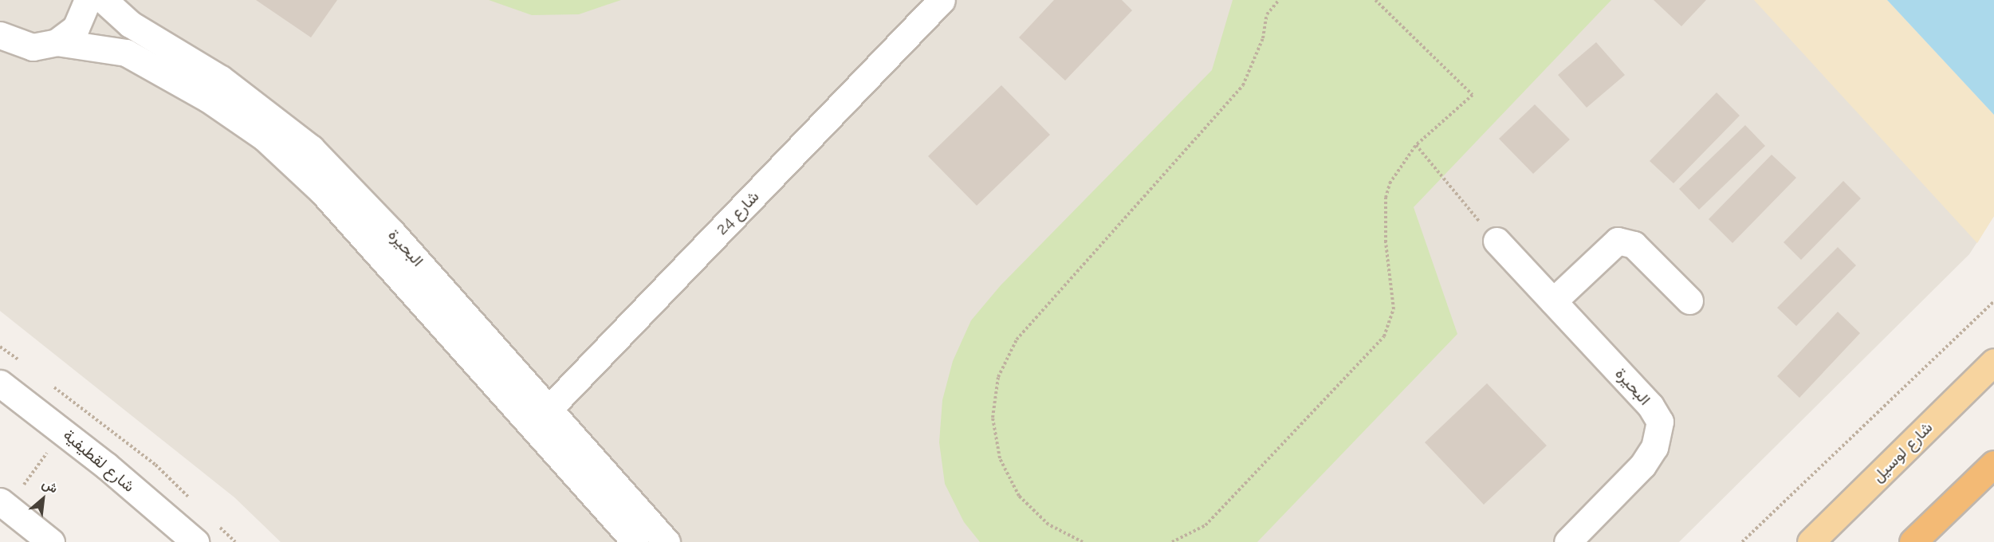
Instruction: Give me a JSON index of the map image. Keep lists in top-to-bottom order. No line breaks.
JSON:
{"streets":{"main road":["شارع لوسيل"],"street":["شارع 24","البحيرة","شارع لقطيفية"]},"crossings":[["شارع 24","البحيرة"]],"north":"top right"}
